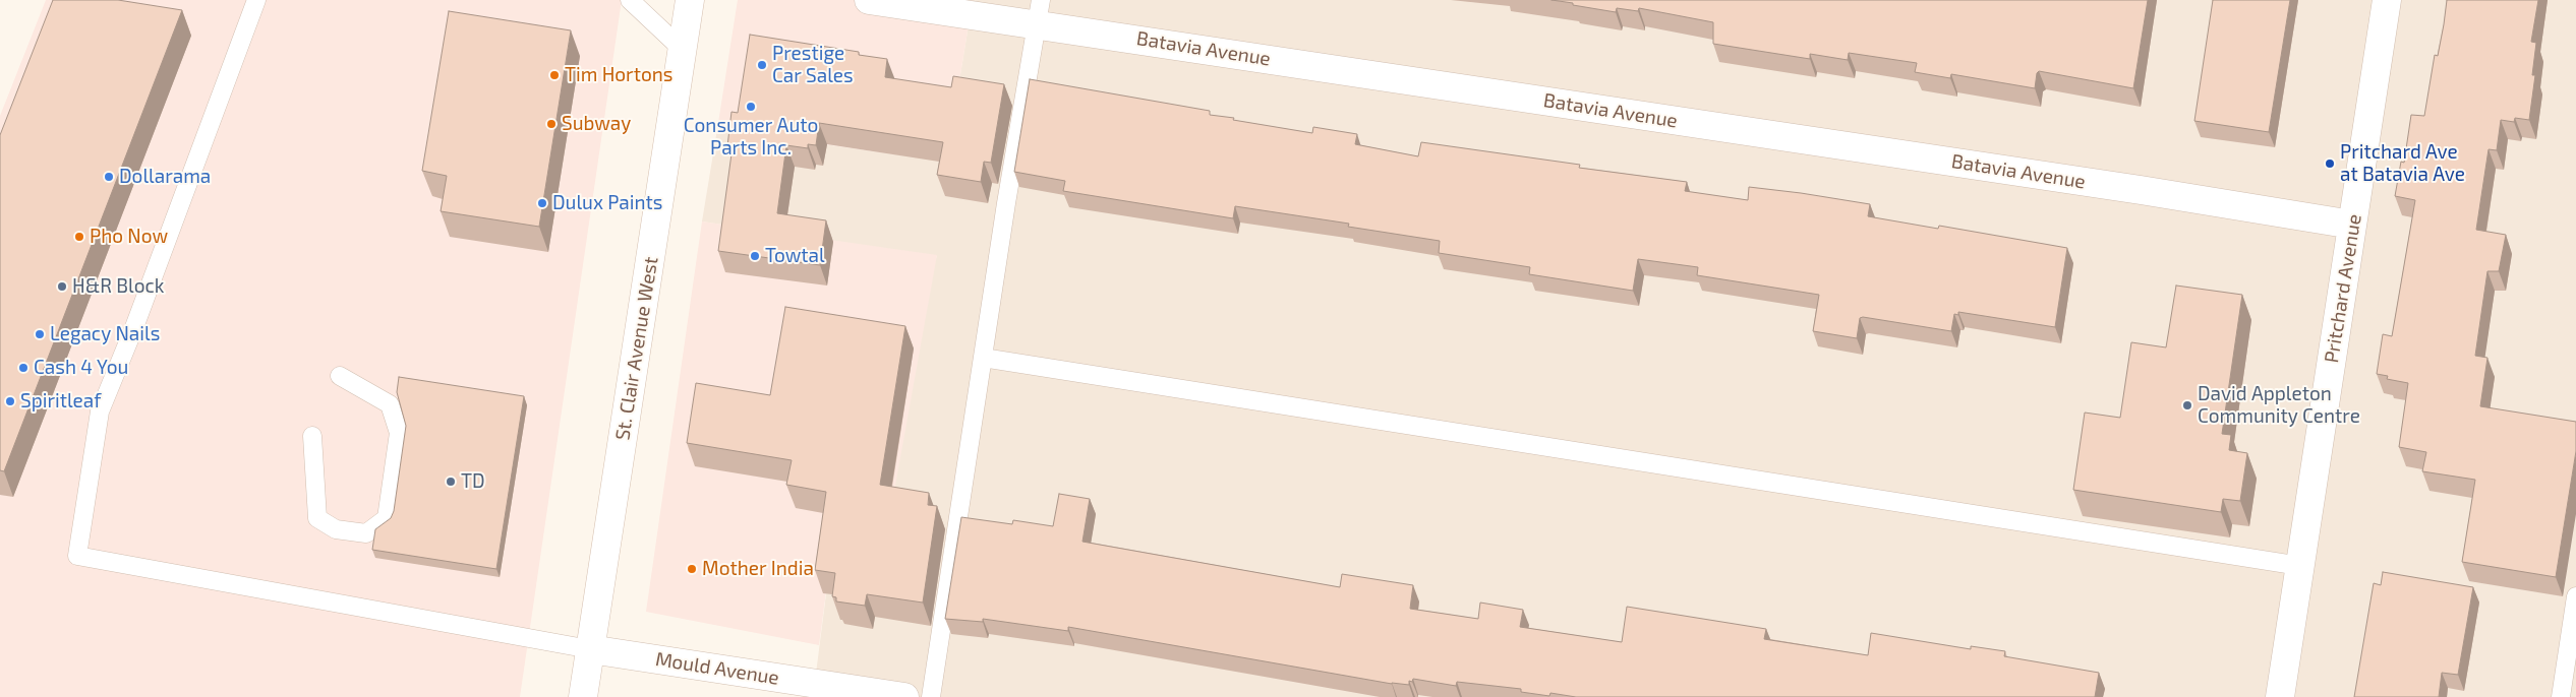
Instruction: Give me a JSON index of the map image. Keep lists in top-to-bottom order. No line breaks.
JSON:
{"streets":{"street":["Batavia Avenue","Pritchard Avenue","St. Clair Avenue West","Mould Avenue"]},"crossings":[["Batavia Avenue","Pritchard Avenue"],["St. Clair Avenue West","Mould Avenue"]],"places":["Prestige Car Sales","Tim Hortons","Consumer Auto Parts Inc.","Subway","Pritchard Ave at Batavia Ave","Dollarama","Dulux Paints","Pho Now","Towtal","H&R Block","Legacy Nails","Cash 4 You","Spiritleaf","David Appleton Community Centre","TD","Mother India"]}
